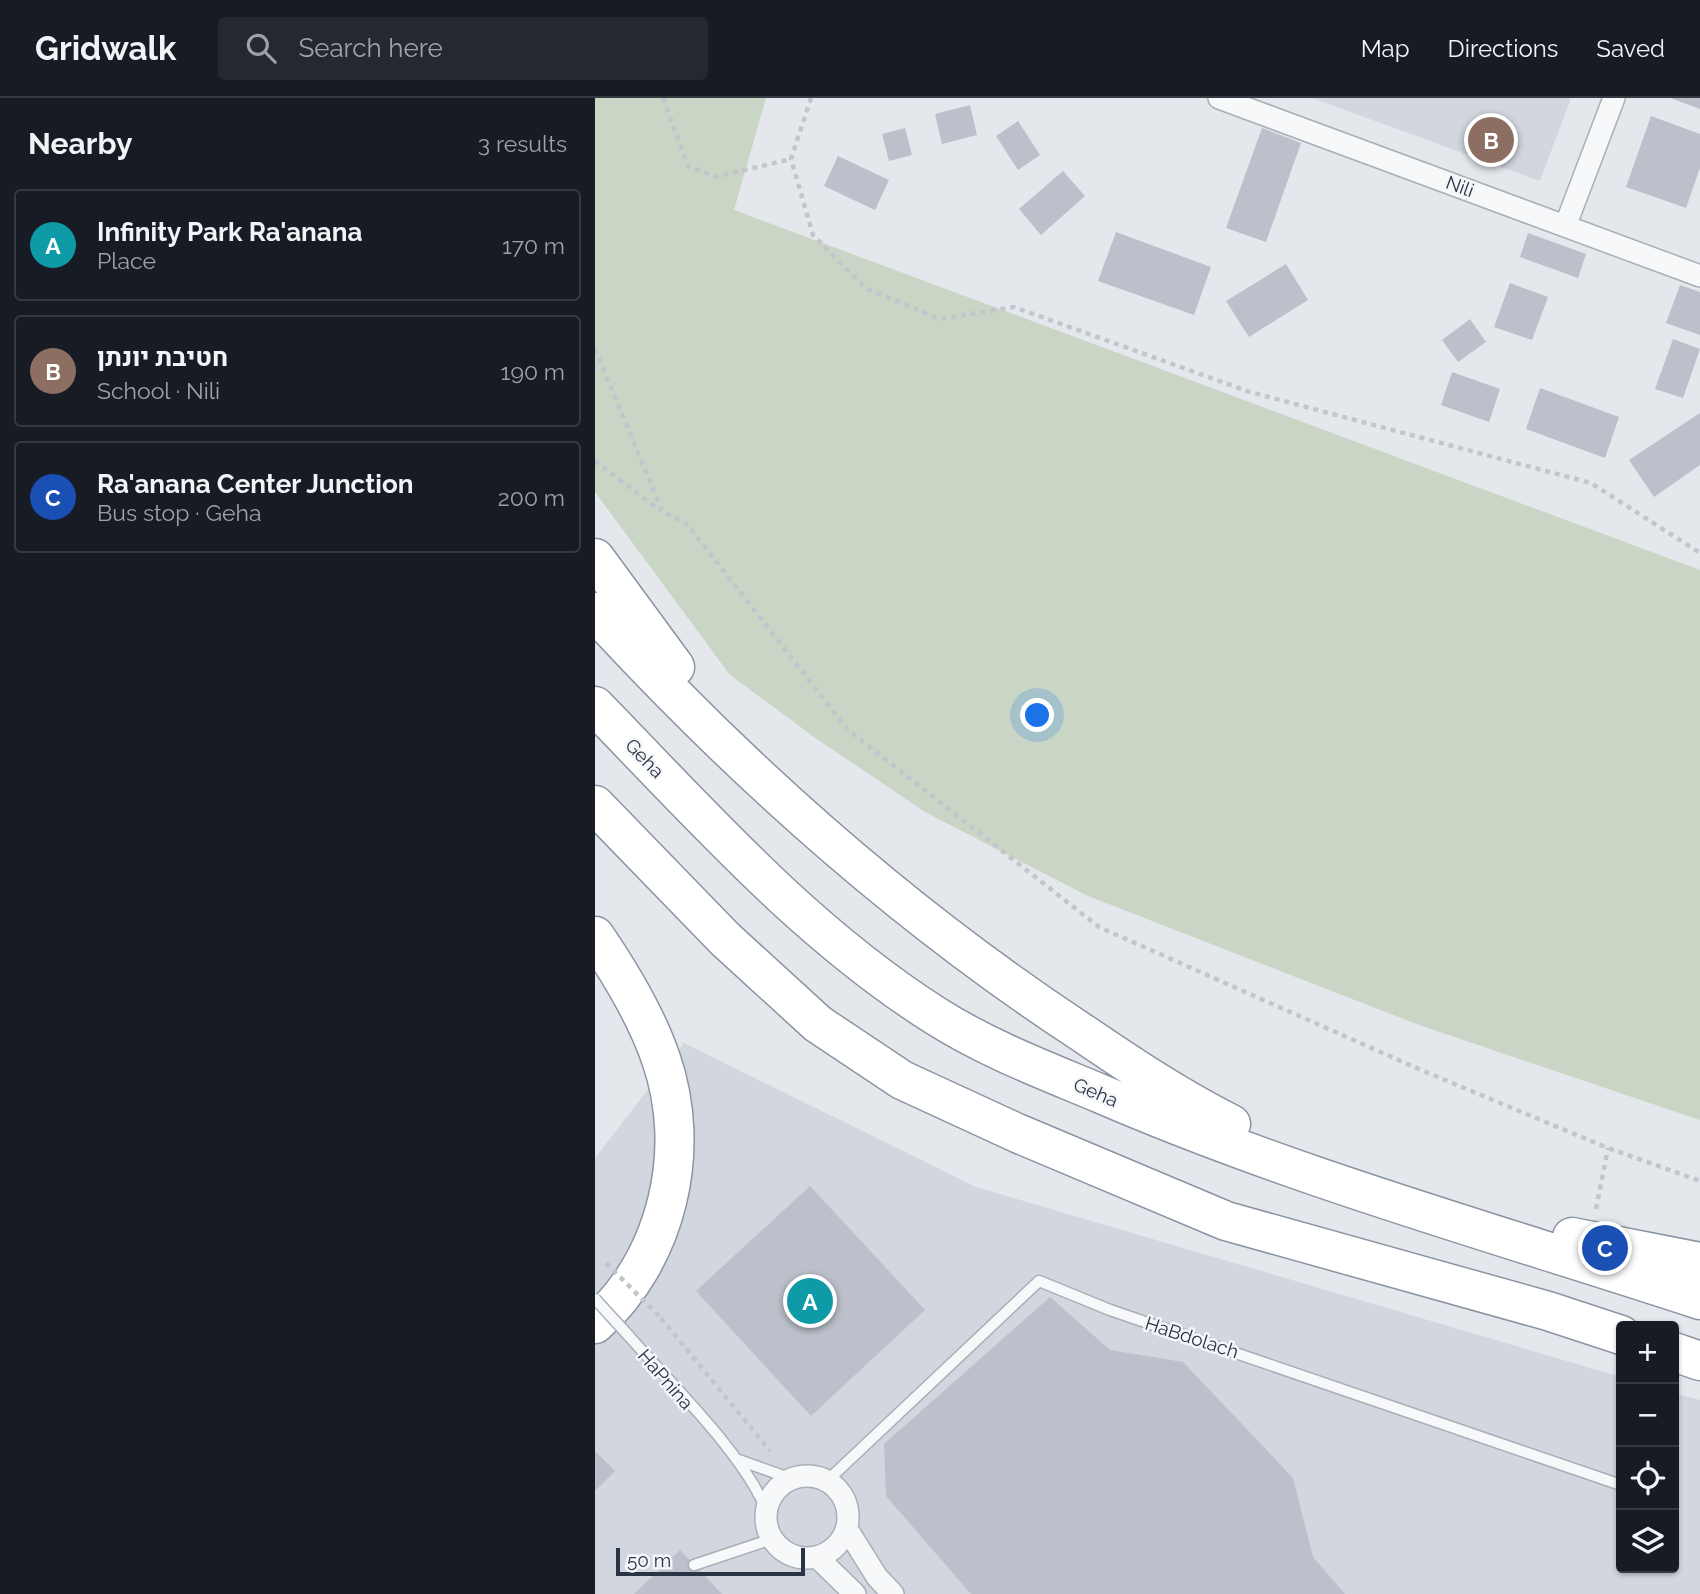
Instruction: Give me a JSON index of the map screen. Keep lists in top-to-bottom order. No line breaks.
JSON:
{"streets":{"highway":["Geha"],"street":["Nili"],"lane":["HaBdolach","HaPnina"]},"crossings":[["HaBdolach","HaPnina"]],"scale_bar":"50 m","page":{"header":"Gridwalk","search":"Search here","nav":["Map","Directions","Saved"],"heading":["Nearby","3 results"],"pins":["B","C","A"],"list":[{"mark":"A","name":"Infinity Park Ra'anana","note":"Place","value":"170 m"},{"mark":"B","name":"חטיבת יונתן","note":"School · Nili","value":"190 m"},{"mark":"C","name":"Ra'anana Center Junction","note":"Bus stop · Geha","value":"200 m"}],"map_buttons":["+","−"],"scale":"50 m"}}
